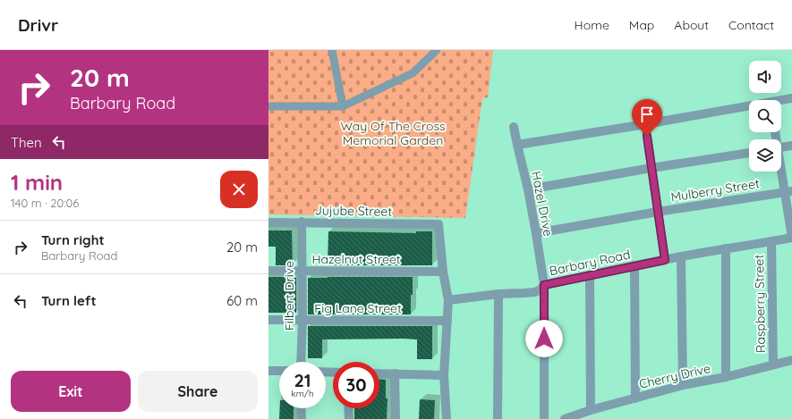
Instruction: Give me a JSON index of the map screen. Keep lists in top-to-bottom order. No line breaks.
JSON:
{"streets":{"street":["Mulberry Street","Hazel Drive","Jujube Street","Hazelnut Street","Barbary Road","Filbert Drive","Raspberry Street","Fig Lane Street","Cherry Drive"]},"crossings":[["Mulberry Street","Hazel Drive"],["Hazel Drive","Barbary Road"],["Jujube Street","Hazelnut Street"],["Jujube Street","Filbert Drive"],["Hazelnut Street","Filbert Drive"],["Barbary Road","Raspberry Street"],["Filbert Drive","Fig Lane Street"],["Raspberry Street","Cherry Drive"]],"parks":["Way Of The Cross Memorial Garden"],"page":{"header":"Drivr","nav":["Home","Map","About","Contact"],"turn":["20 m","Barbary Road"],"then":"Then","heading":["1 min","140 m · 20:06"],"list":[{"name":"Turn right","note":"Barbary Road","value":"20 m"},{"name":"Turn left","value":"60 m"}],"speed":"21 km/h","limit":"30","buttons":["Exit","Share"]}}
